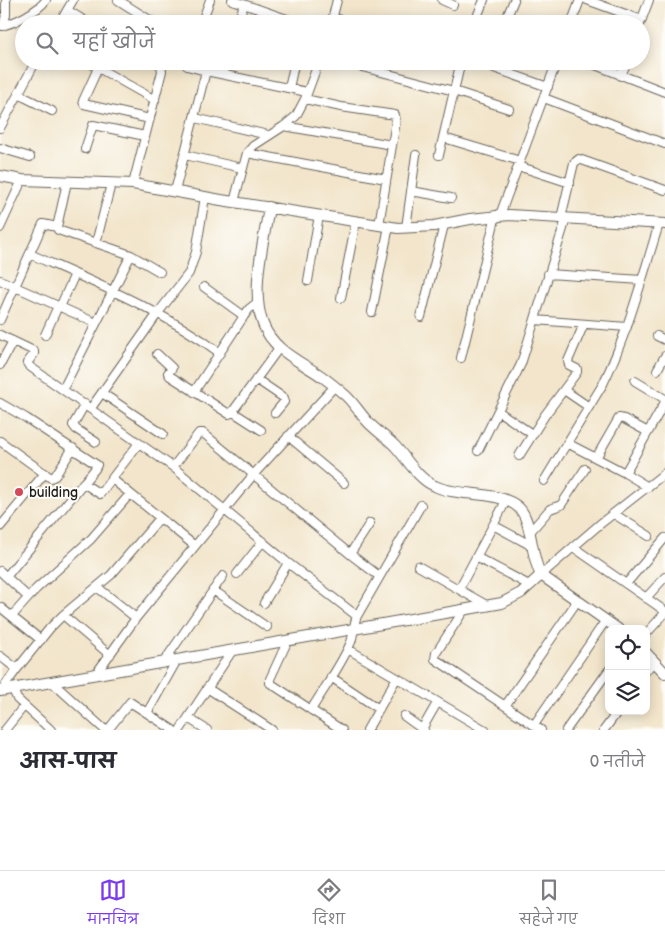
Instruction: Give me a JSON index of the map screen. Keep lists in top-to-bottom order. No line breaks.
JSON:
{"places":["building"],"page":{"search":"यहाँ खोजें","heading":["आस-पास","0 नतीजे"],"nav":["मानचित्र","दिशा","सहेजे गए"]}}
